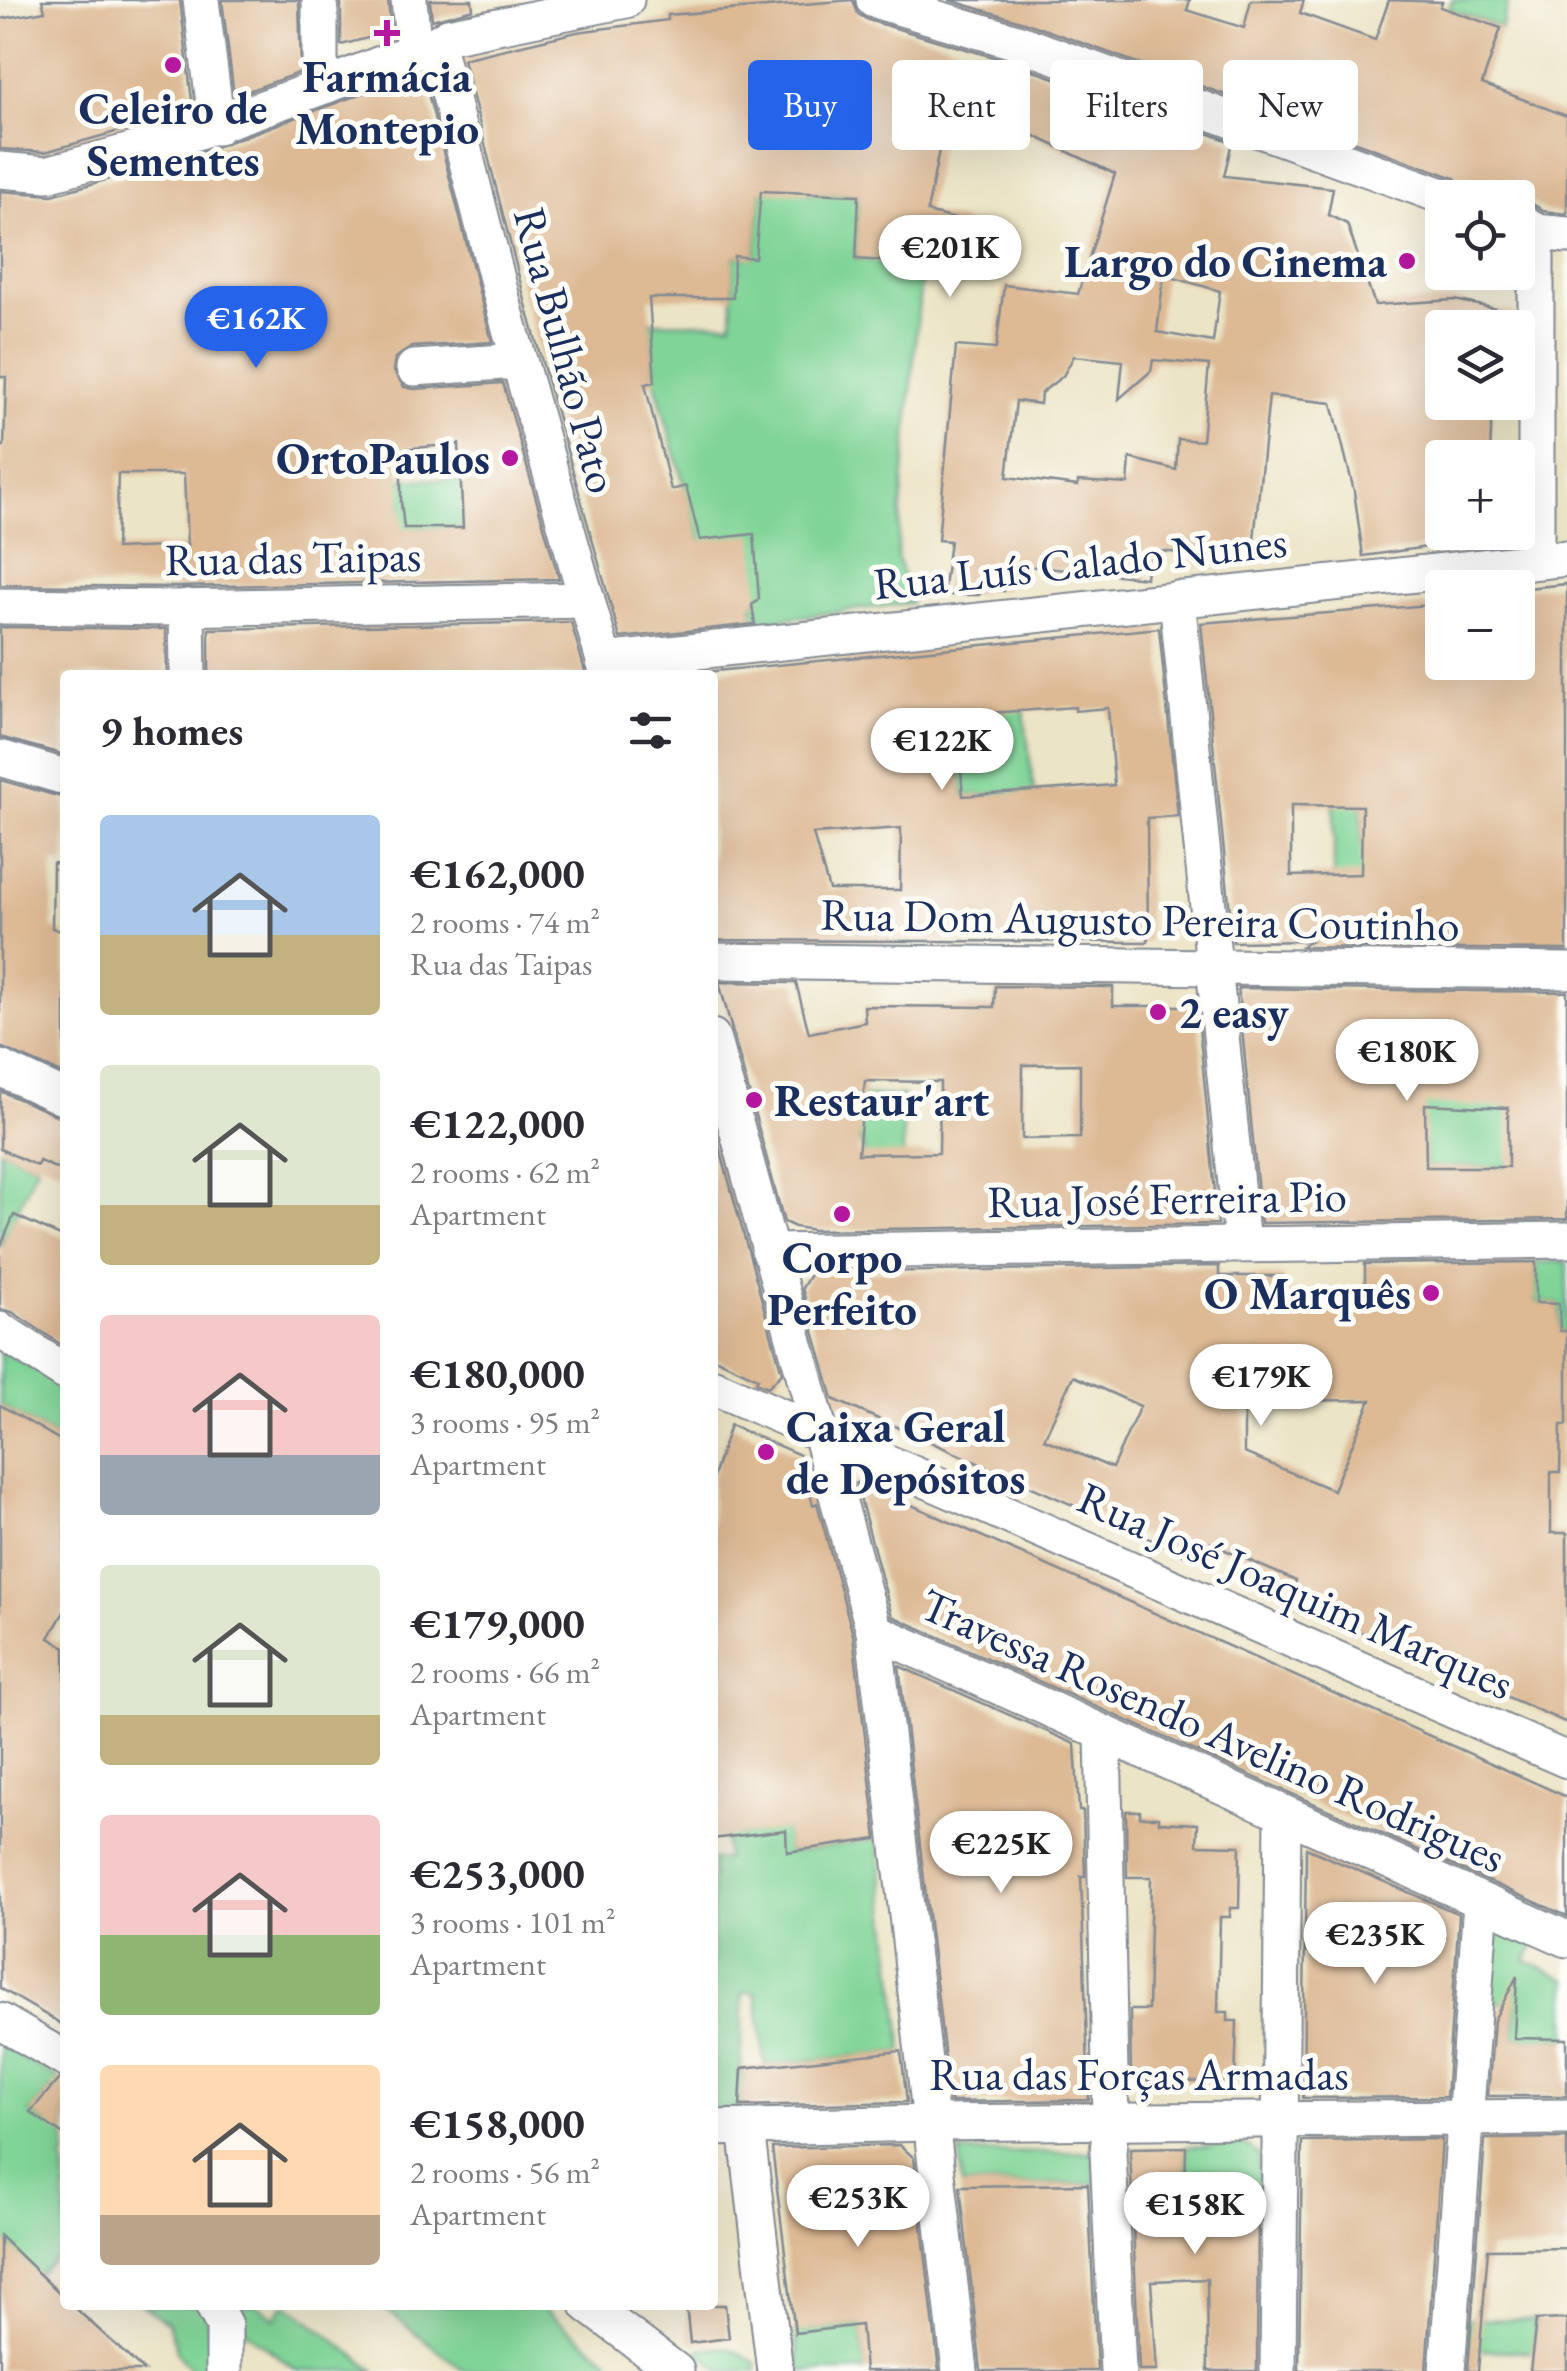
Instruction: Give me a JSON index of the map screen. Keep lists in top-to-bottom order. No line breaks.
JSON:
{"streets":{"street":["Rua Bulhão Pato","Rua das Taipas","Rua Luís Calado Nunes","Rua Dom Augusto Pereira Coutinho","Rua José Ferreira Pio","Rua José Joaquim Marques","Travessa Rosendo Avelino Rodrigues","Rua das Forças Armadas"]},"crossings":[["Rua Bulhão Pato","Rua das Taipas"],["Rua Bulhão Pato","Rua Luís Calado Nunes"]],"places":{"health":["Farmácia Montepio"],"other":["Celeiro de Sementes","Largo do Cinema","OrtoPaulos","2 easy","Restaur'art","Corpo Perfeito","O Marquês","Caixa Geral de Depósitos"]},"page":{"chip":["Buy","Rent","Filters","New"],"map_buttons":["+","−"],"price":["€201K","€162K","€122K","€180K","€179K","€225K","€235K","€253K","€158K"],"heading":"9 homes","list":[{"name":"€162,000","note":"2 rooms · 74 m² · Rua das Taipas"},{"name":"€122,000","note":"2 rooms · 62 m² · Apartment"},{"name":"€180,000","note":"3 rooms · 95 m² · Apartment"},{"name":"€179,000","note":"2 rooms · 66 m² · Apartment"},{"name":"€253,000","note":"3 rooms · 101 m² · Apartment"},{"name":"€158,000","note":"2 rooms · 56 m² · Apartment"}]}}
